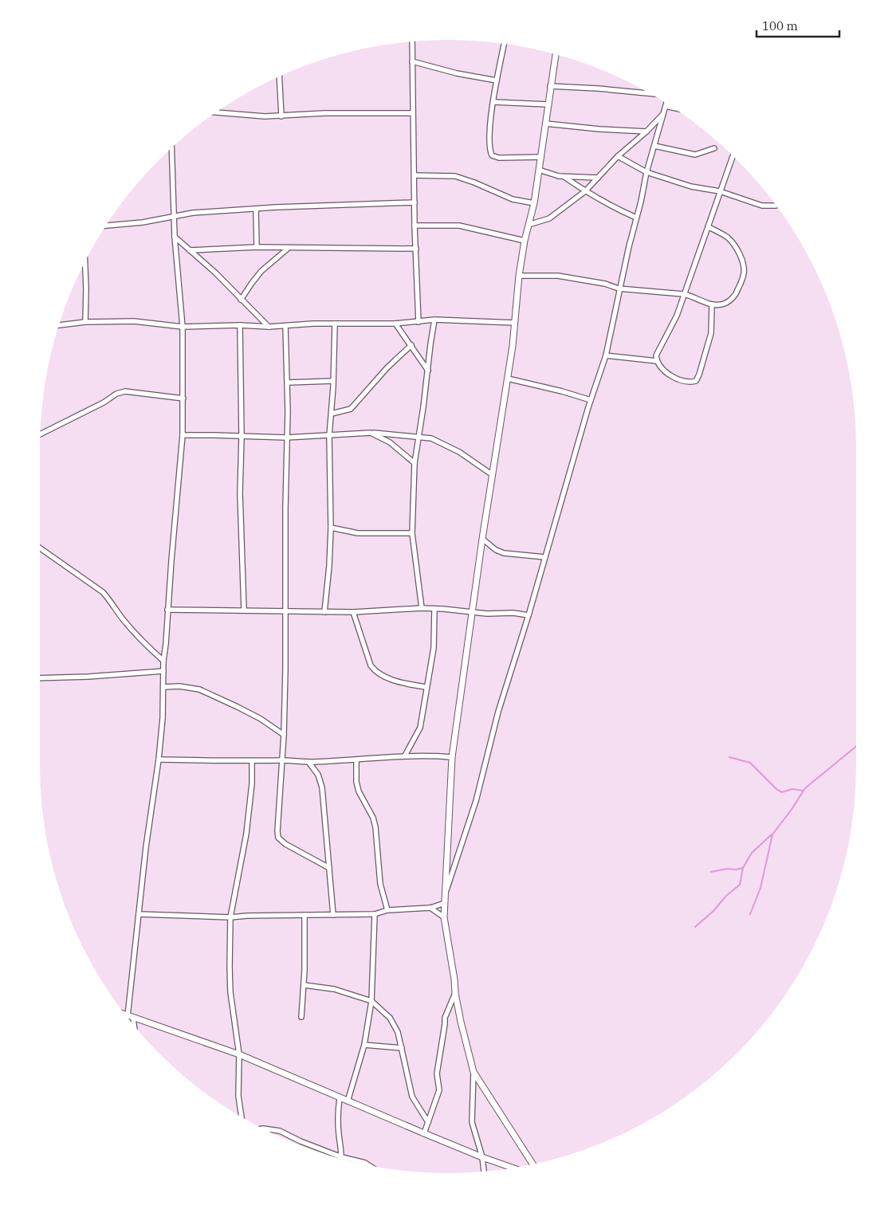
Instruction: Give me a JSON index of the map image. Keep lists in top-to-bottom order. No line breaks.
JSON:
{"scale_bar":"100 m"}
